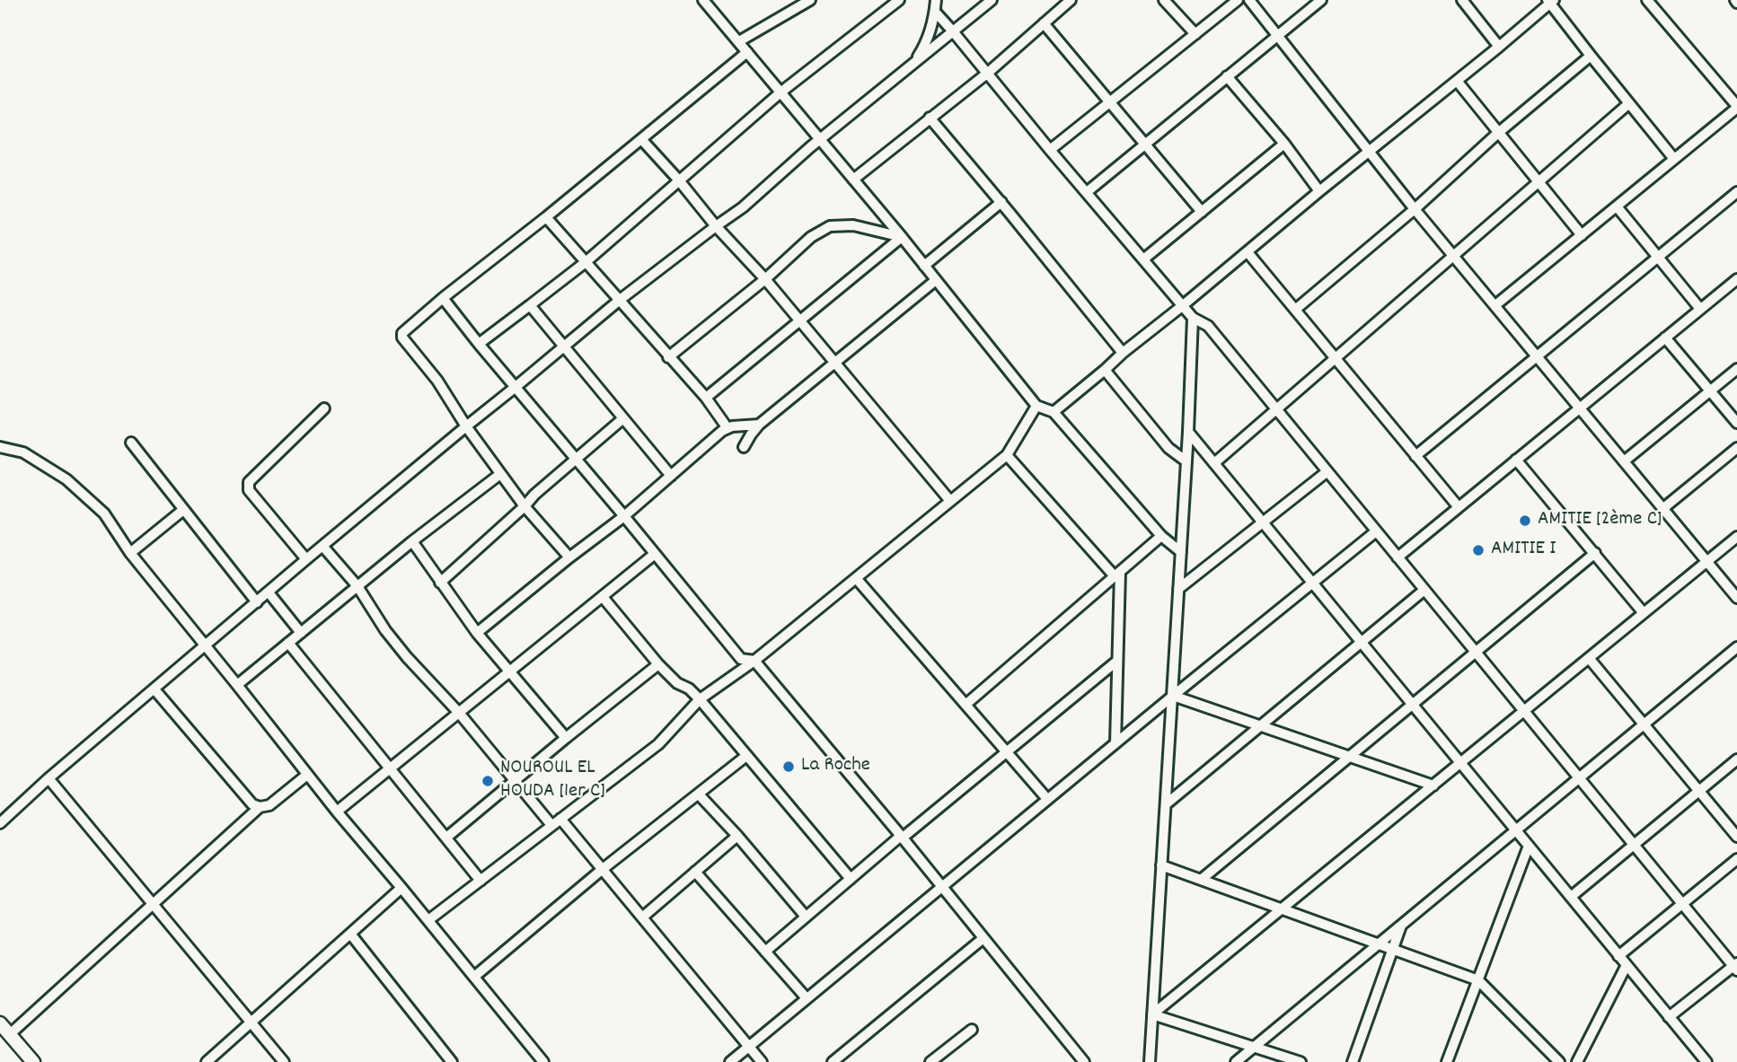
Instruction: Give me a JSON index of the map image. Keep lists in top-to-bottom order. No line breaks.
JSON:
{"places":["AMITIE [2ème C]","AMITIE I","La Roche","NOUROUL EL HOUDA [1er C]"]}
